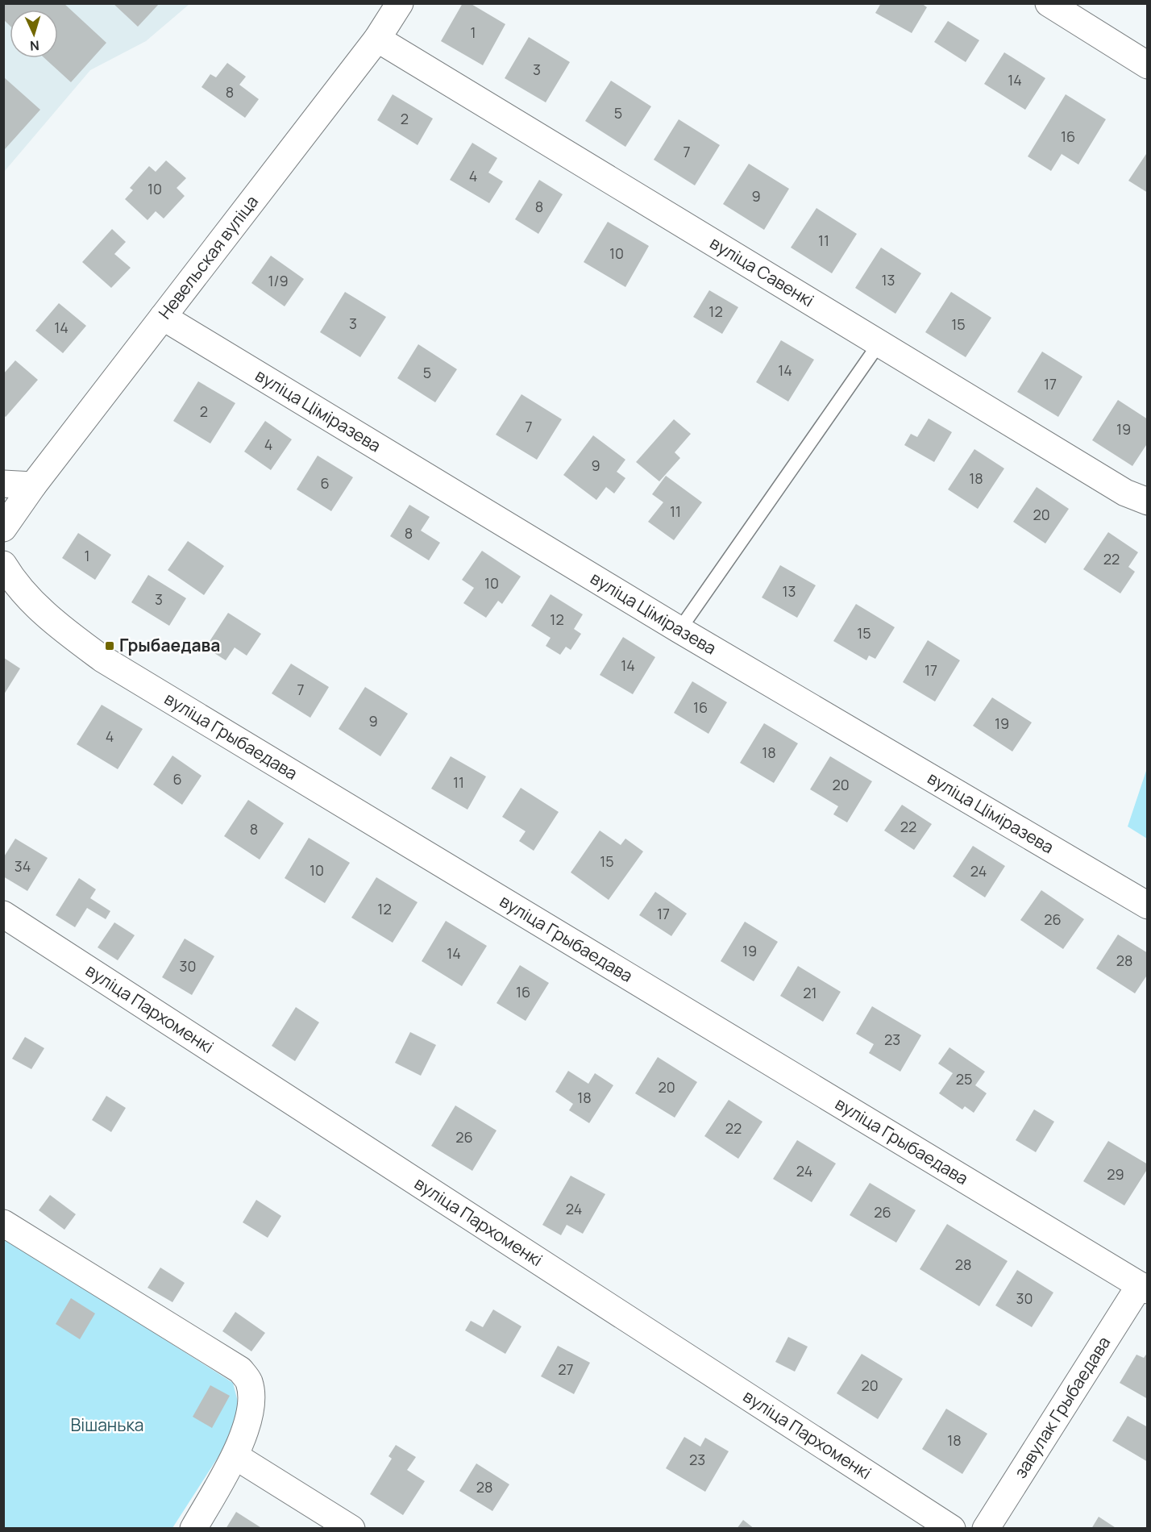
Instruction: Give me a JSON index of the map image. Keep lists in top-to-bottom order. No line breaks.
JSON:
{"streets":{"street":["Невельская вуліца","вуліца Савенкі","вуліца Ціміразева","вуліца Грыбаедава","вуліца Пархоменкі","завулак Грыбаедава"]},"crossings":[["Невельская вуліца","вуліца Савенкі"],["Невельская вуліца","вуліца Ціміразева"],["вуліца Грыбаедава","завулак Грыбаедава"]],"parks":["Вішанька"],"places":{"transit":["Грыбаедава"]},"house_numbers":["1","3","14","8","5","2","16","7","4","10","9","8","11","10","13","1/9","12","3","15","14","14","5","17","2","7","19","4","9","18","6","11","20","8","1","22","10","13","3","12","15","14","17","7","16","9","19","4","18","6","11","20","22","8","15","34","10","24","12","17","26","19","14","28","30","16","21","23","25","20","18","22","26","24","29","24","26","28","30","27","20","18","23","28"],"north":"bottom"}
